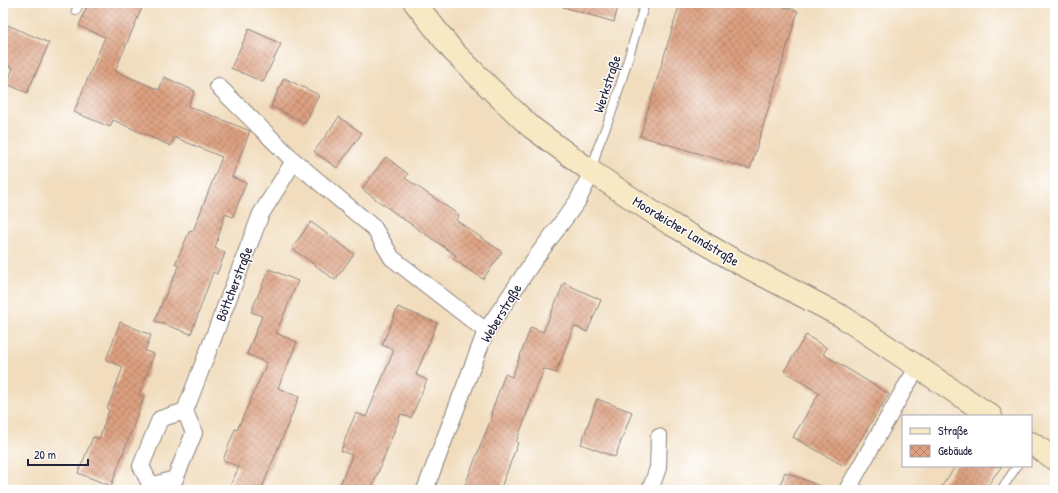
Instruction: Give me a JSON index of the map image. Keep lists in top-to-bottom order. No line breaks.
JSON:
{"streets":{"main road":["Moordeicher Landstraße"],"street":["Böttcherstraße","Weberstraße"],"lane":["Werkstraße"]},"crossings":[["Werkstraße","Moordeicher Landstraße"],["Werkstraße","Weberstraße"],["Moordeicher Landstraße","Weberstraße"]],"legend":["Straße","Gebäude"],"scale_bar":"20 m"}
